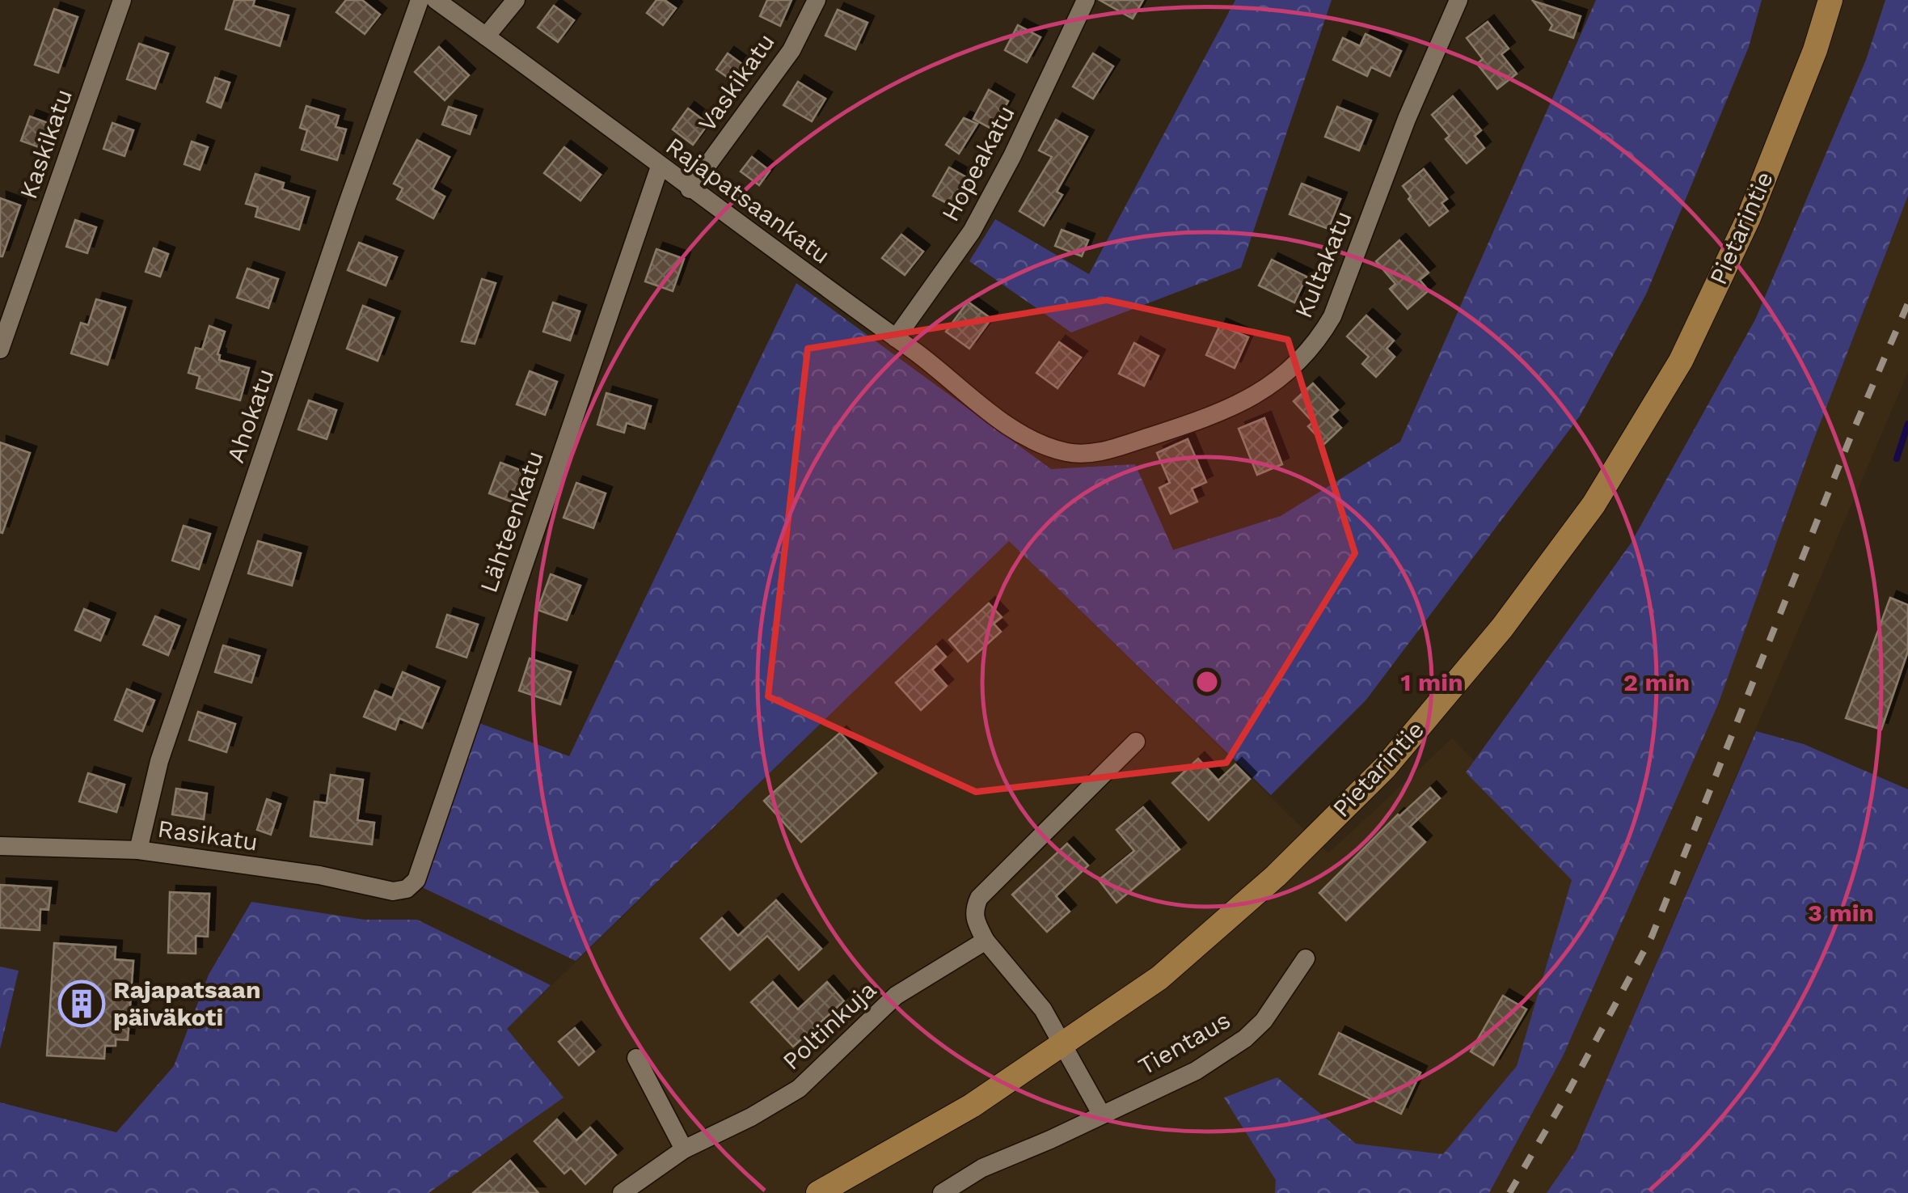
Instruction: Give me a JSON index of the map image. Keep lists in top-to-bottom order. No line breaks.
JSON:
{"streets":{"main road":["Pietarintie"],"street":["Vaskikatu","Kaskikatu","Hopeakatu","Rajapatsaankatu","Kultakatu","Ahokatu","Lähteenkatu","Rasikatu","Poltinkuja","Tientaus"]},"crossings":[["Vaskikatu","Rajapatsaankatu"],["Hopeakatu","Rajapatsaankatu"],["Rajapatsaankatu","Kultakatu"],["Rajapatsaankatu","Lähteenkatu"],["Ahokatu","Rasikatu"],["Lähteenkatu","Rasikatu"]],"places":{"building":["Rajapatsaan päiväkoti"]},"rings":["1 min","2 min","3 min"]}
